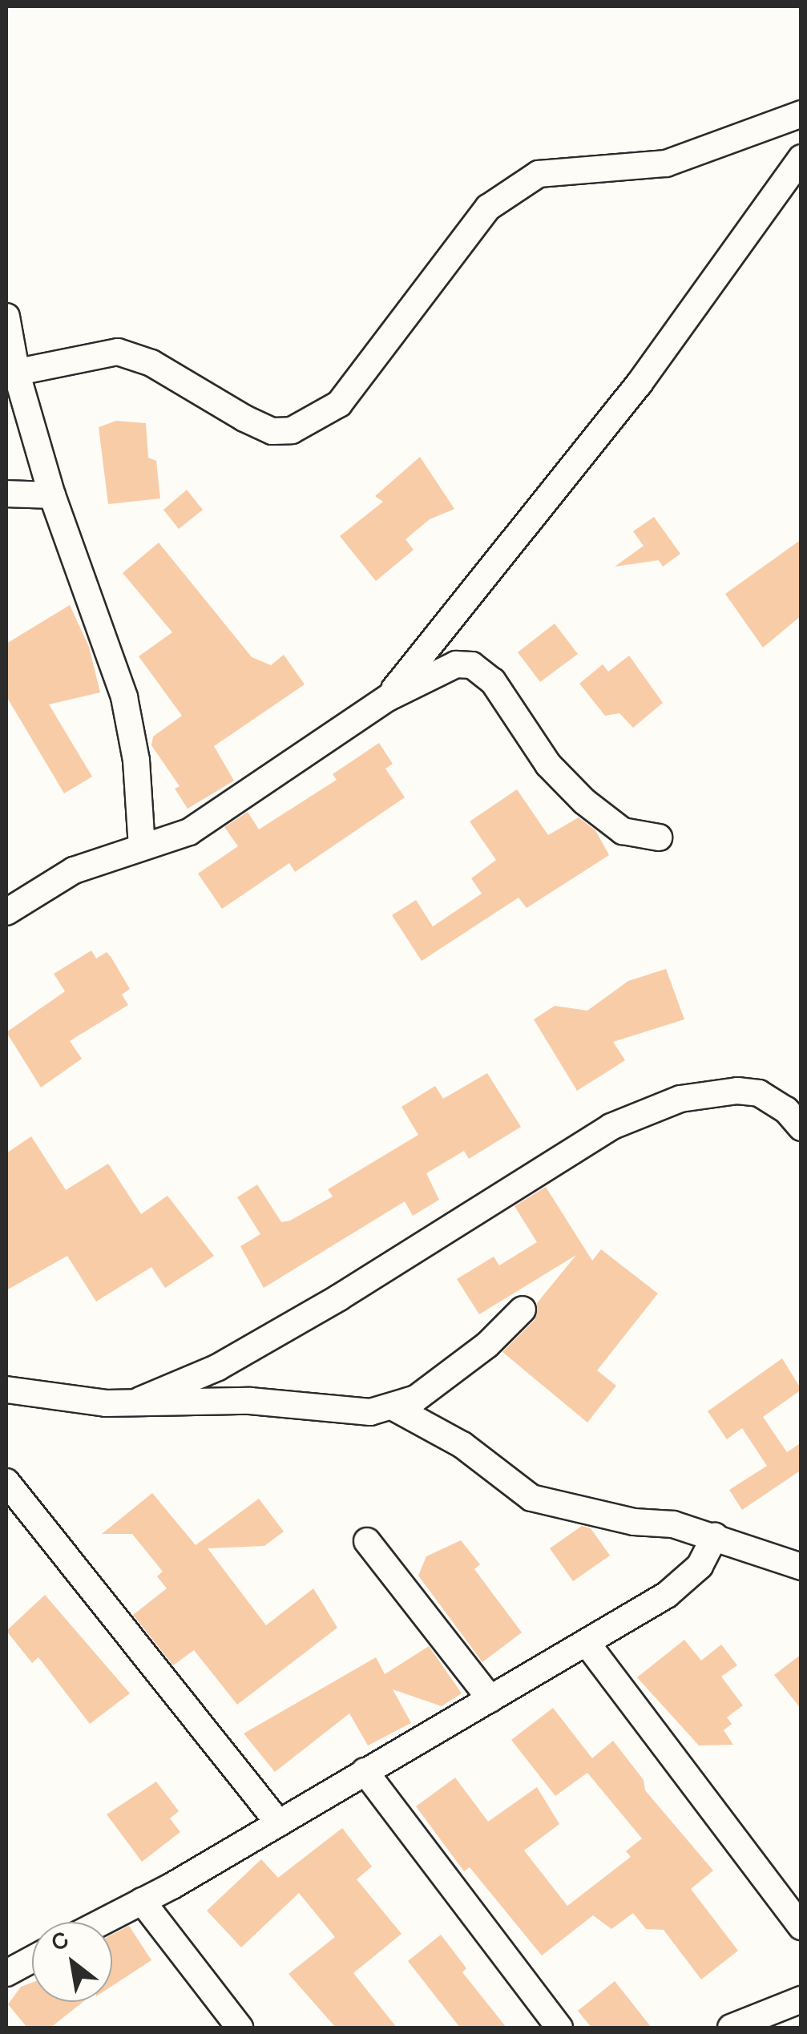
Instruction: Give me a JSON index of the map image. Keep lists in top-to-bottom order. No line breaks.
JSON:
{"north":"top left"}
